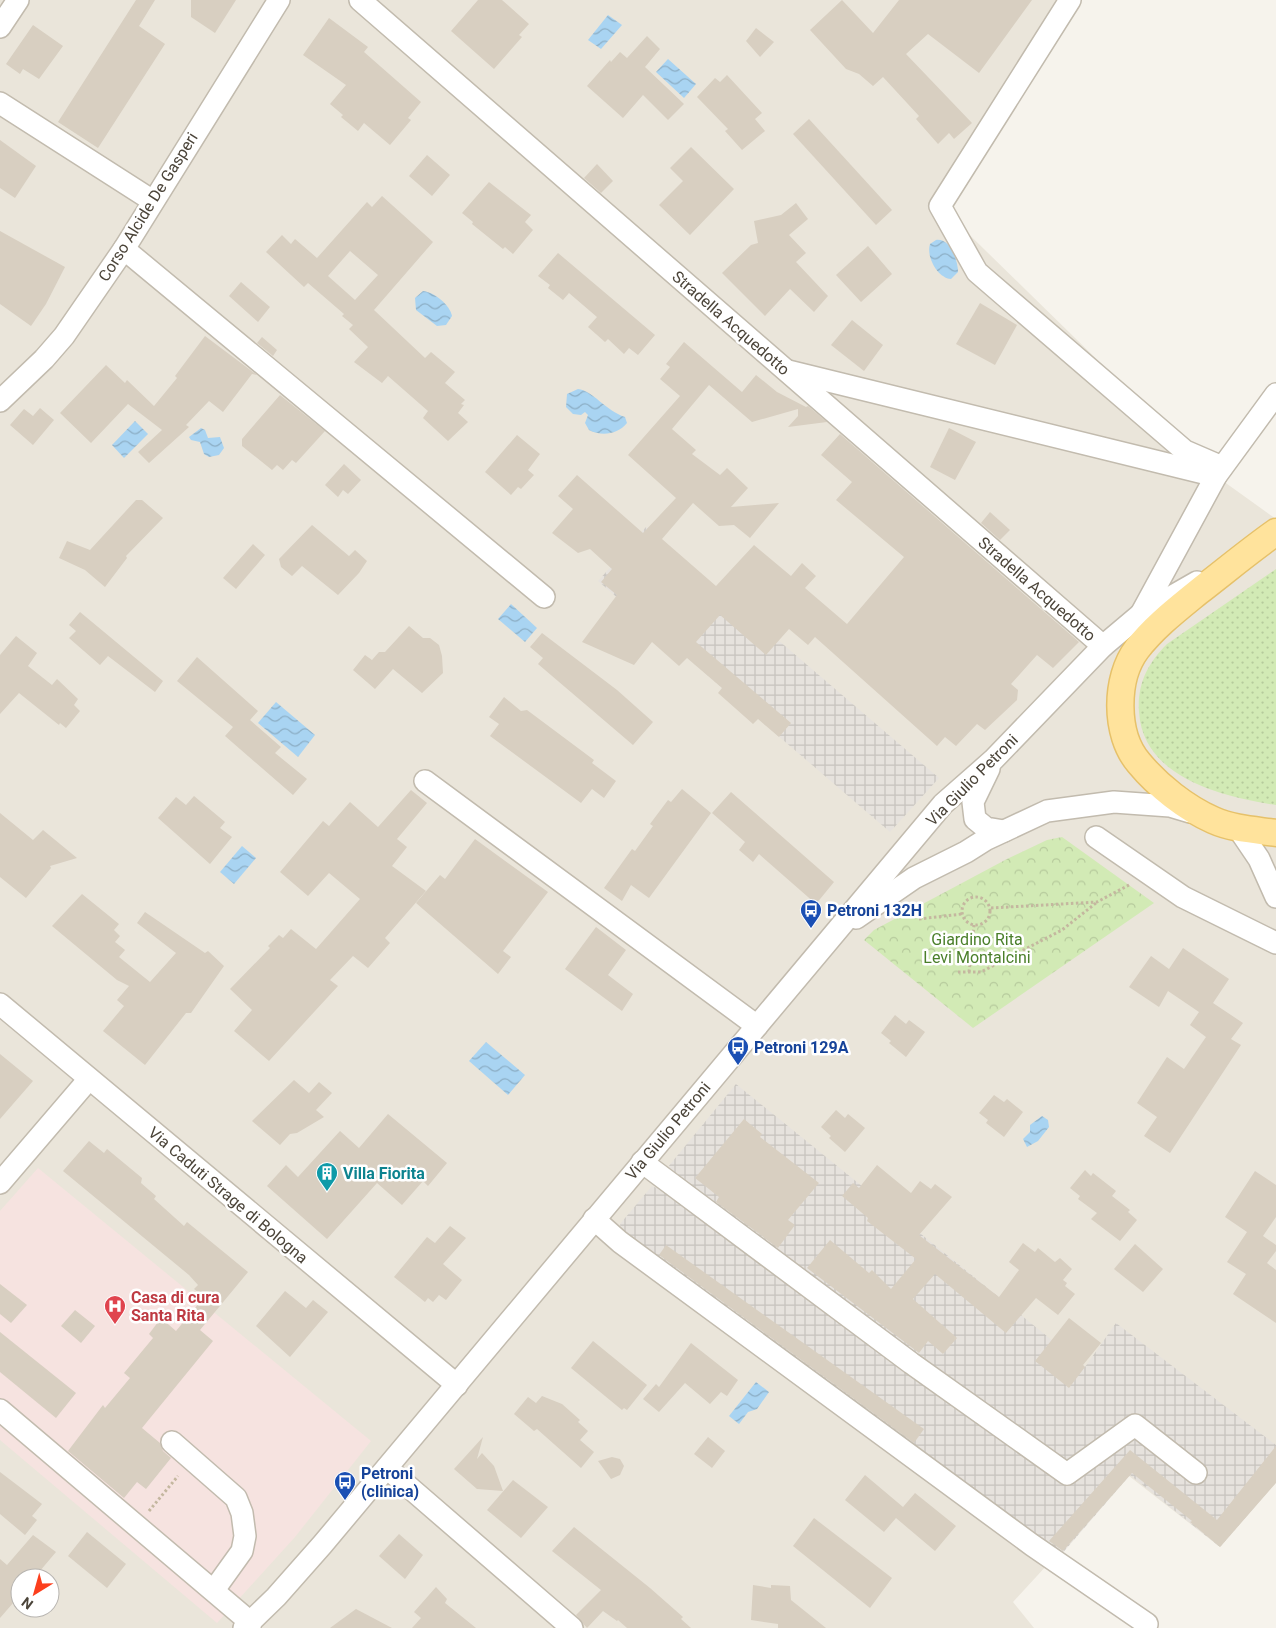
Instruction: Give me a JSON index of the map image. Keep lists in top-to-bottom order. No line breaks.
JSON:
{"streets":{"street":["Corso Alcide De Gasperi","Stradella Acquedotto","Via Giulio Petroni","Via Caduti Strage di Bologna"]},"crossings":[["Stradella Acquedotto","Via Giulio Petroni"],["Via Giulio Petroni","Via Caduti Strage di Bologna"]],"parks":["Giardino Rita Levi Montalcini"],"places":{"bus stop":["Petroni 132H","Petroni 129A","Petroni (clinica)"],"building":["Villa Fiorita"],"hospital":["Casa di cura Santa Rita"]},"north":"bottom left"}
